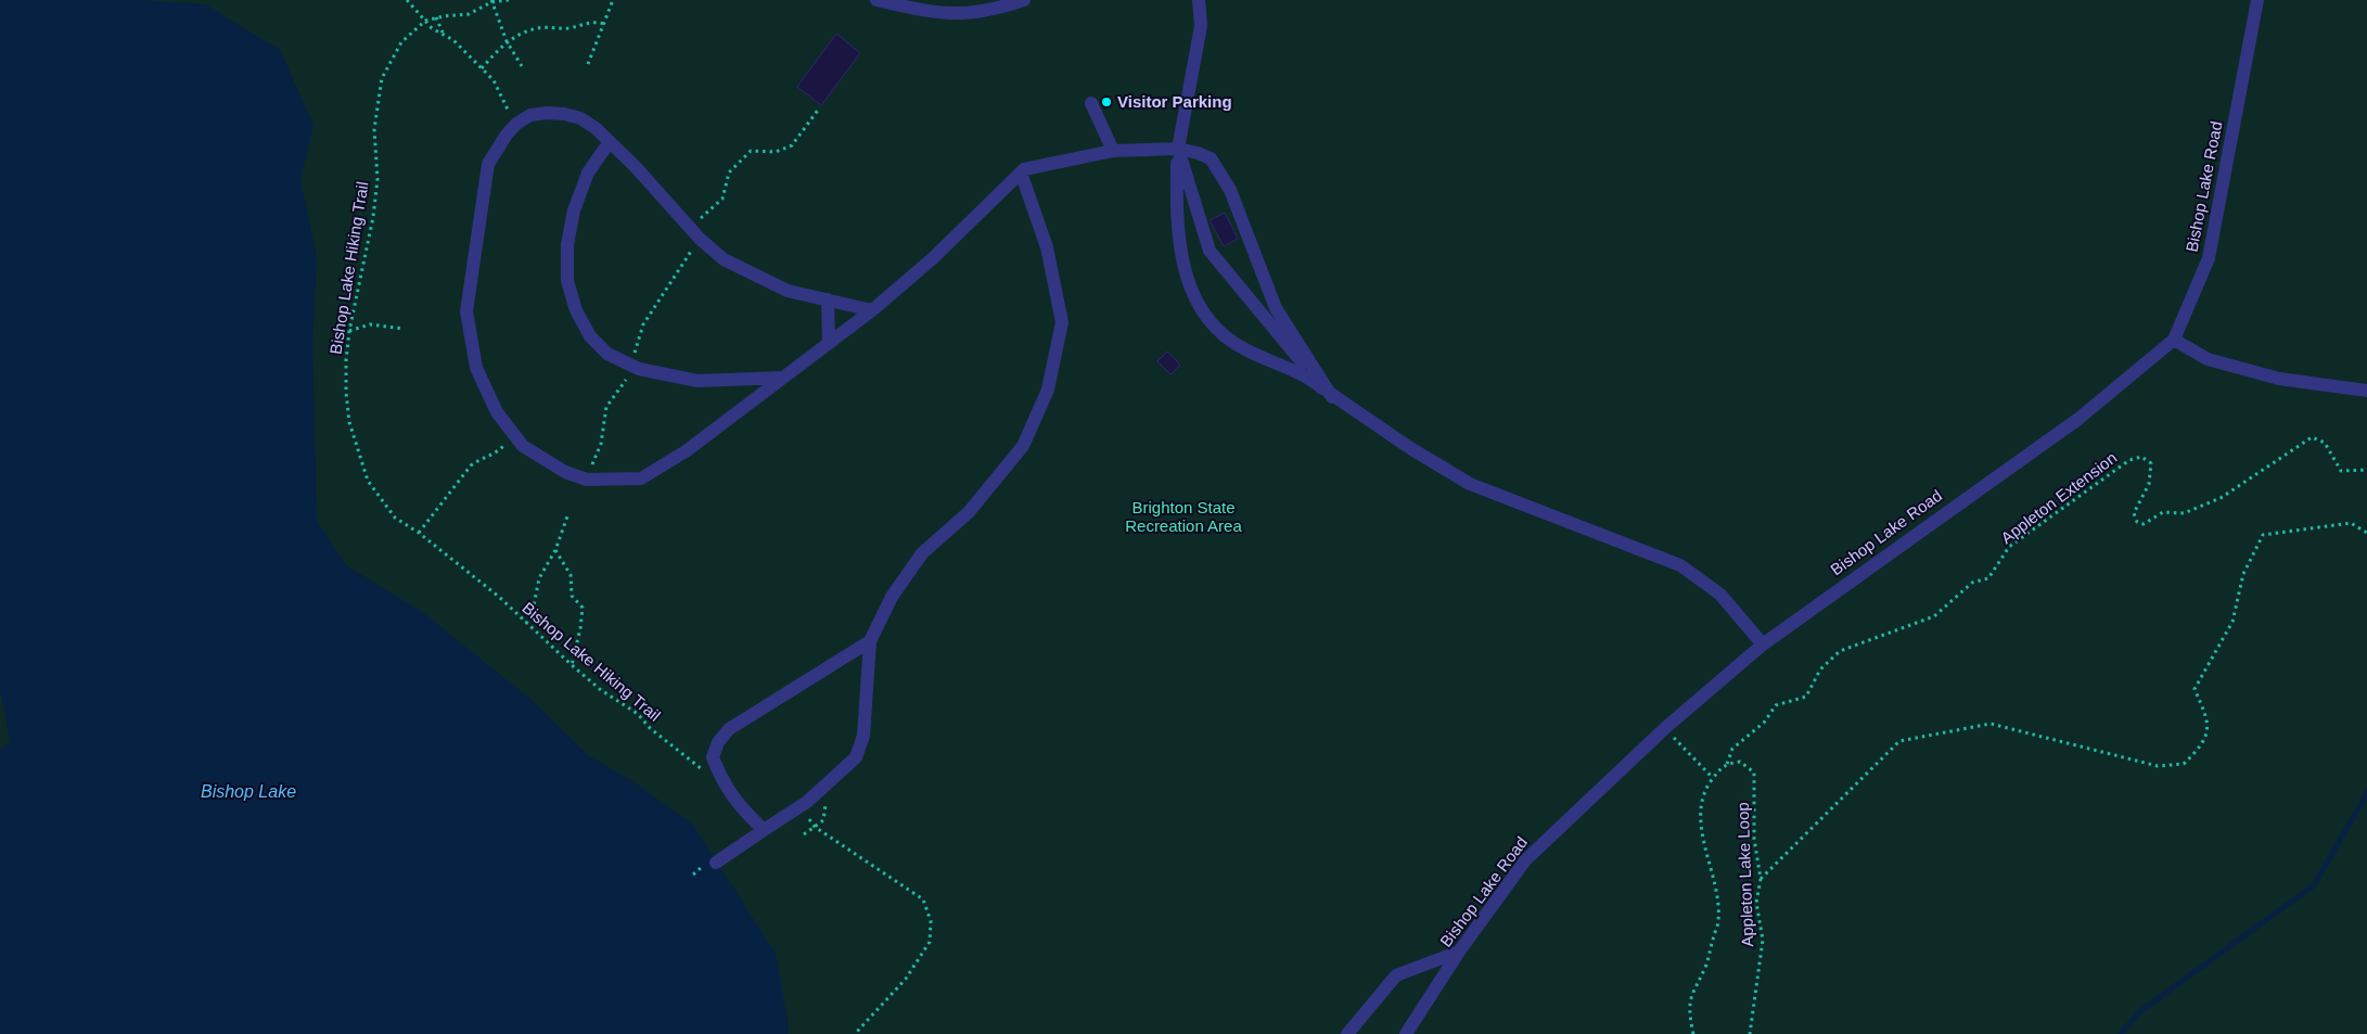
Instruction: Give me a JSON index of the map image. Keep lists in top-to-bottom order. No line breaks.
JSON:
{"streets":{"street":["Bishop Lake Road"],"path":["Bishop Lake Hiking Trail","Appleton Extension","Appleton Lake Loop"]},"crossings":[["Appleton Extension","Appleton Lake Loop"]],"water":["Bishop Lake"],"parks":["Brighton State Recreation Area"],"places":["Visitor Parking"]}
